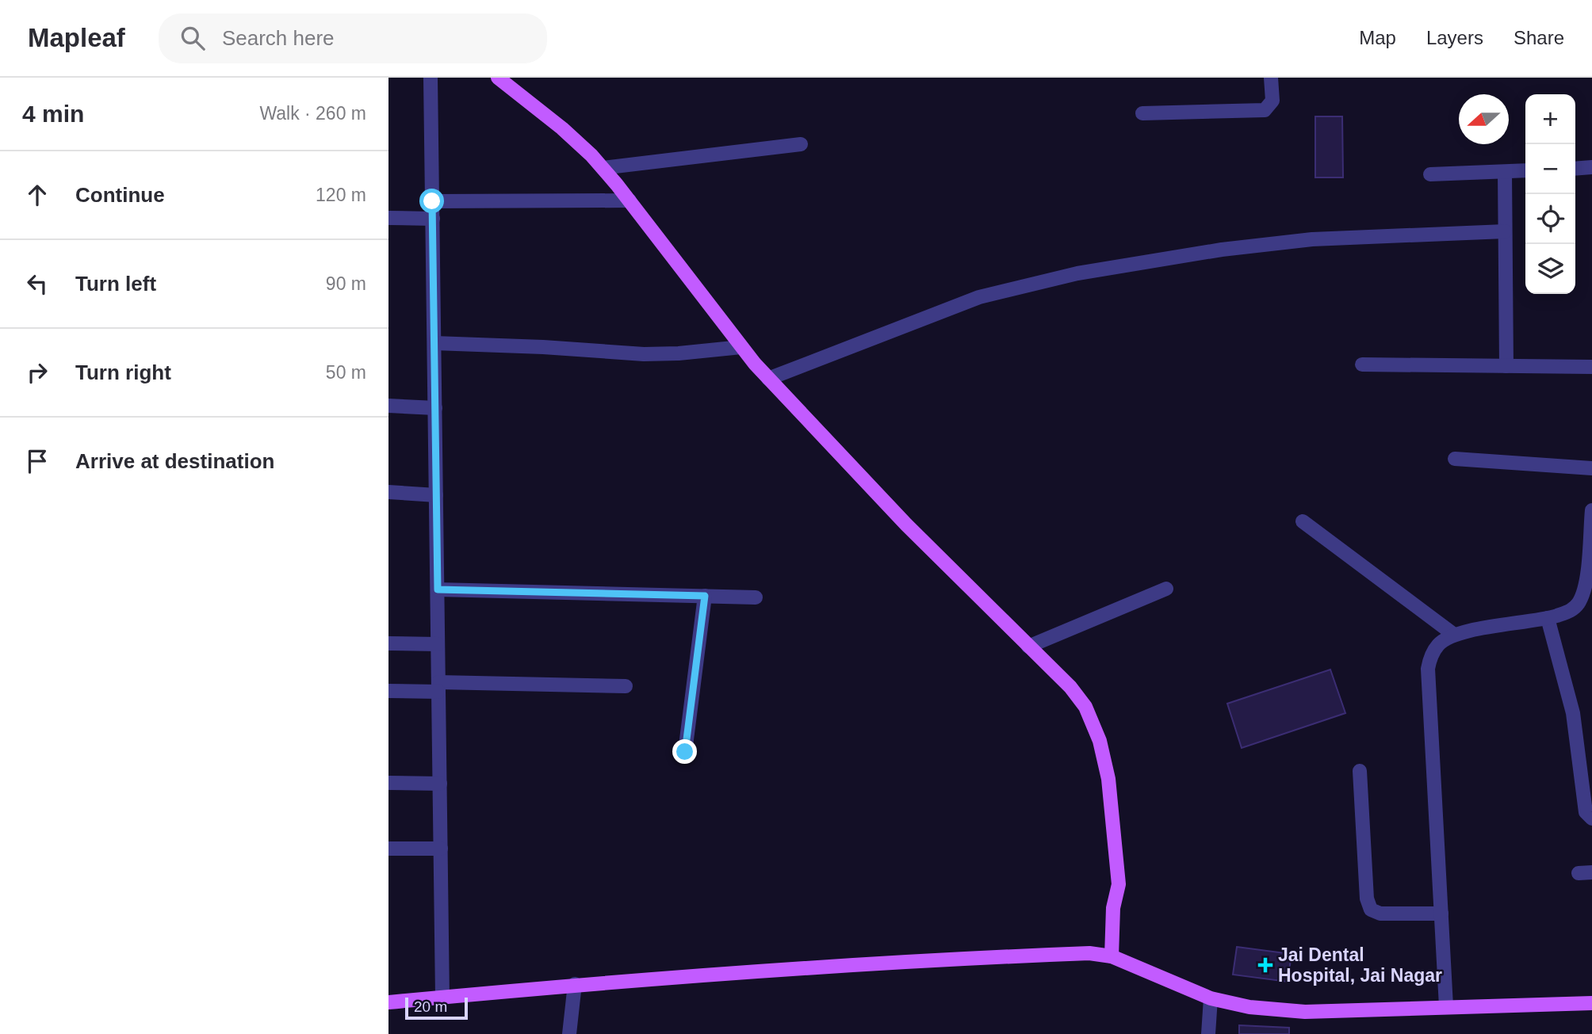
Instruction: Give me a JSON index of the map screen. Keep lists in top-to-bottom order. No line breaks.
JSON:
{"places":{"health":["Jai Dental Hospital, Jai Nagar"]},"scale_bar":"20 m","north":"left","page":{"header":"Mapleaf","search":"Search here","nav":["Map","Layers","Share"],"heading":["4 min","Walk · 260 m"],"map_buttons":["+","−"],"list":[["Continue","120 m"],["Turn left","90 m"],["Turn right","50 m"],"Arrive at destination"],"scale":"20 m"}}
